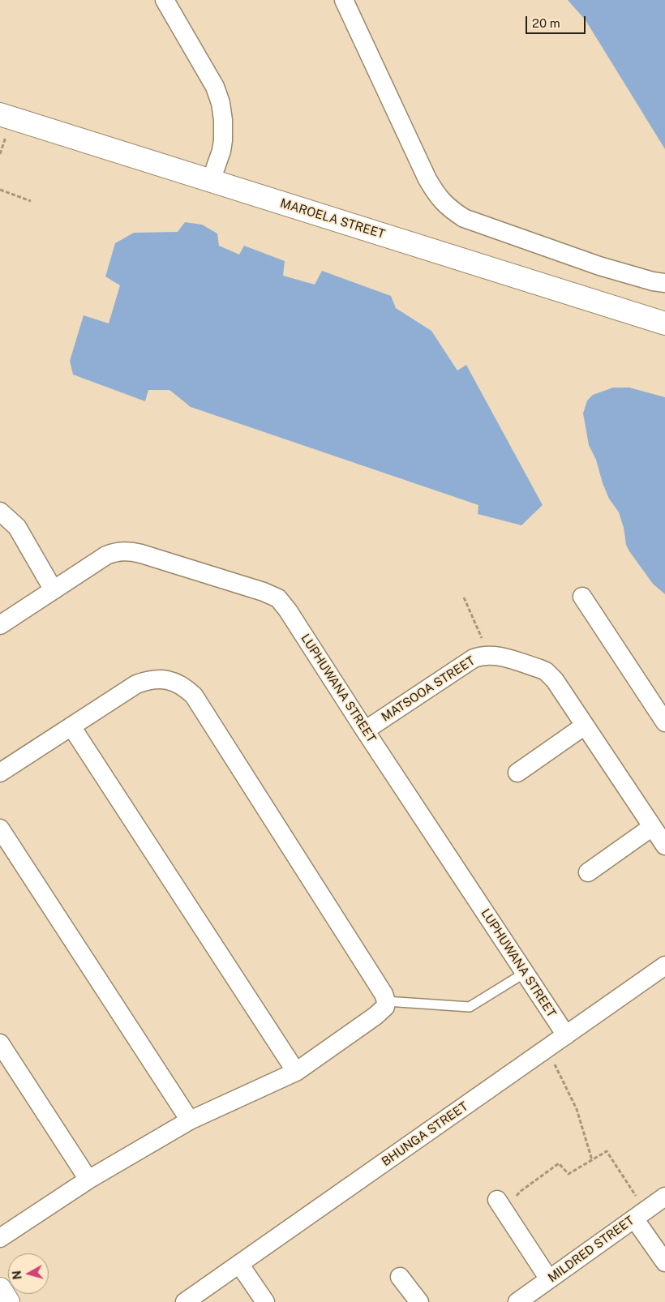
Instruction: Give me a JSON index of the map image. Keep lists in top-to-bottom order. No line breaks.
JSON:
{"streets":{"street":["MAROELA STREET","LUPHUWANA STREET","MATSOOA STREET","BHUNGA STREET","MILDRED STREET"]},"crossings":[["LUPHUWANA STREET","MATSOOA STREET"],["LUPHUWANA STREET","BHUNGA STREET"]],"scale_bar":"20 m","north":"left"}
